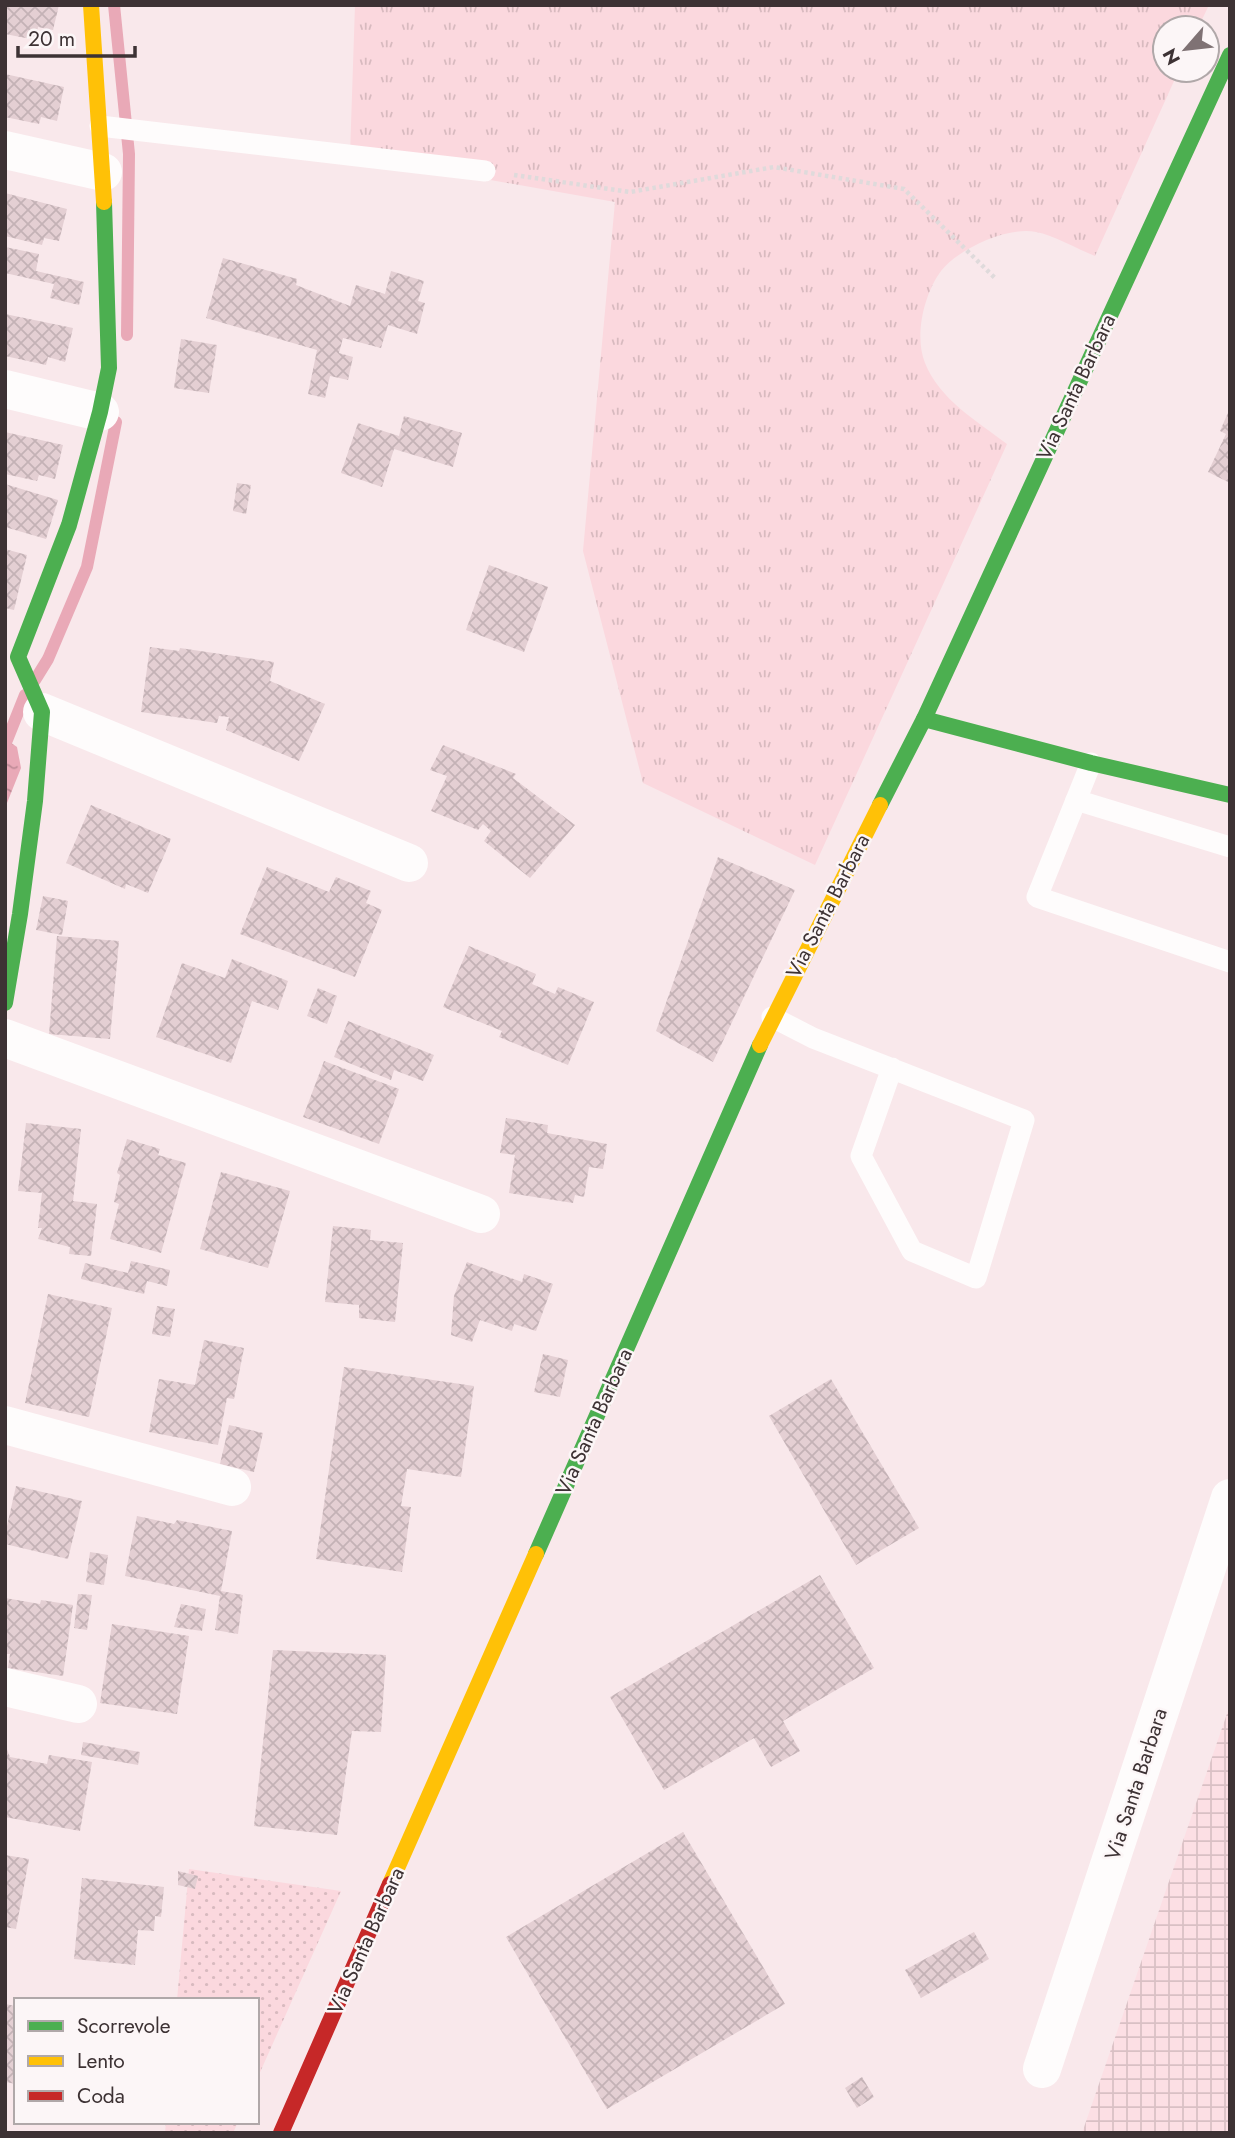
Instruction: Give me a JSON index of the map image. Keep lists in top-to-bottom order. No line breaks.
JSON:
{"streets":{"street":["Via Santa Barbara"]},"legend":["Scorrevole","Lento","Coda"],"scale_bar":"20 m","north":"bottom left"}
